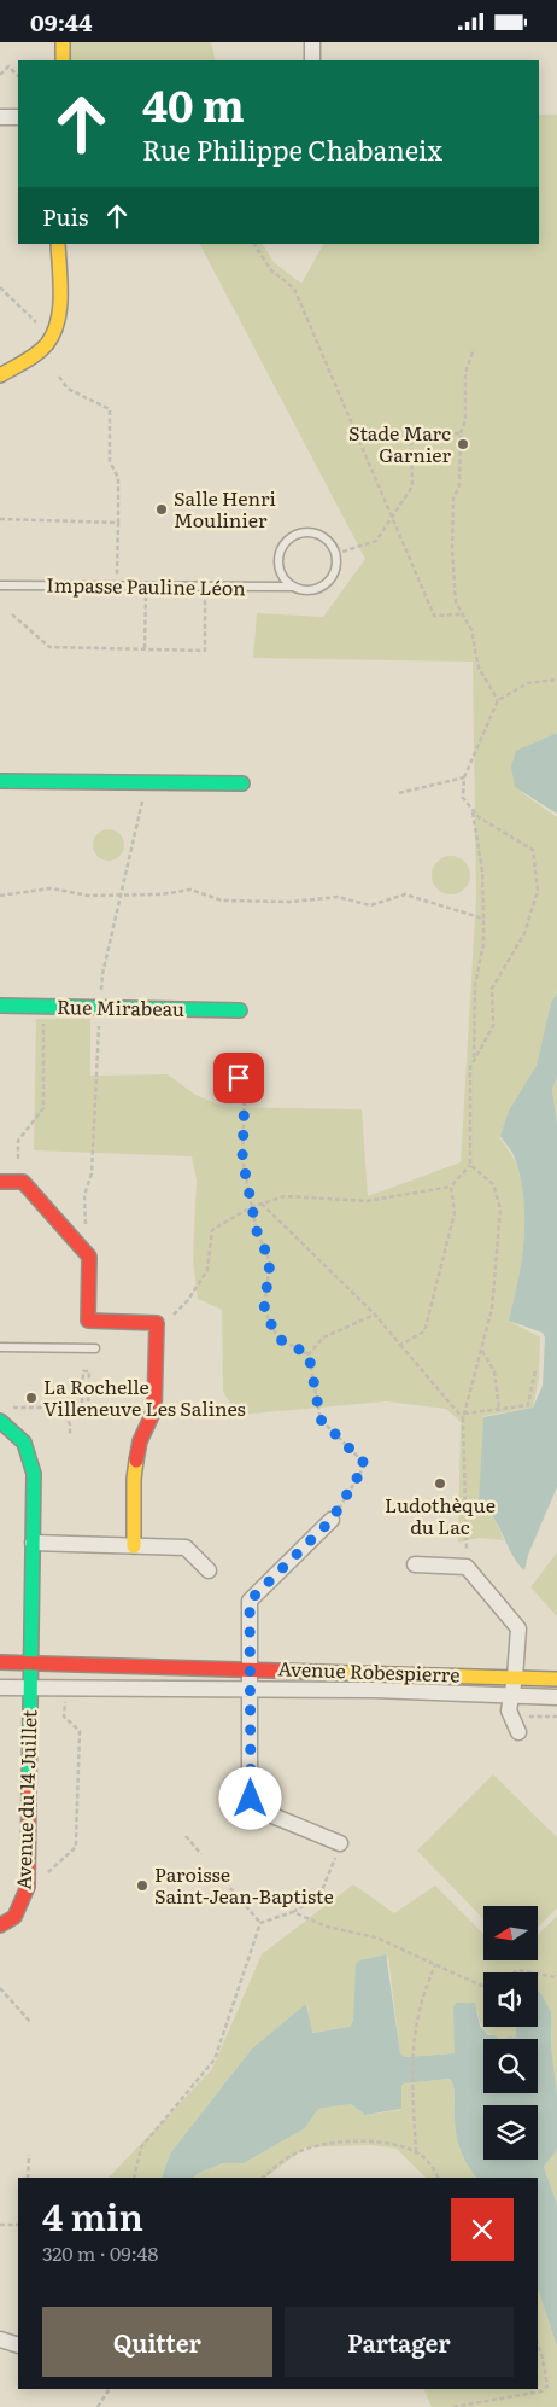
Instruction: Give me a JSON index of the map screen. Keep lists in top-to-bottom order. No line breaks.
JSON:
{"streets":{"street":["Rue Mirabeau","Avenue Robespierre","Avenue du 14 Juillet"],"lane":["Impasse Pauline Léon"]},"crossings":[["Avenue Robespierre","Avenue du 14 Juillet"]],"places":["Stade Marc Garnier","Salle Henri Moulinier","La Rochelle Villeneuve Les Salines","Ludothèque du Lac","Paroisse Saint-Jean-Baptiste"],"north":"left","page":{"status":"09:44","turn":["40 m","Rue Philippe Chabaneix"],"then":"Puis","heading":["4 min","320 m · 09:48"],"buttons":["Quitter","Partager"]}}
